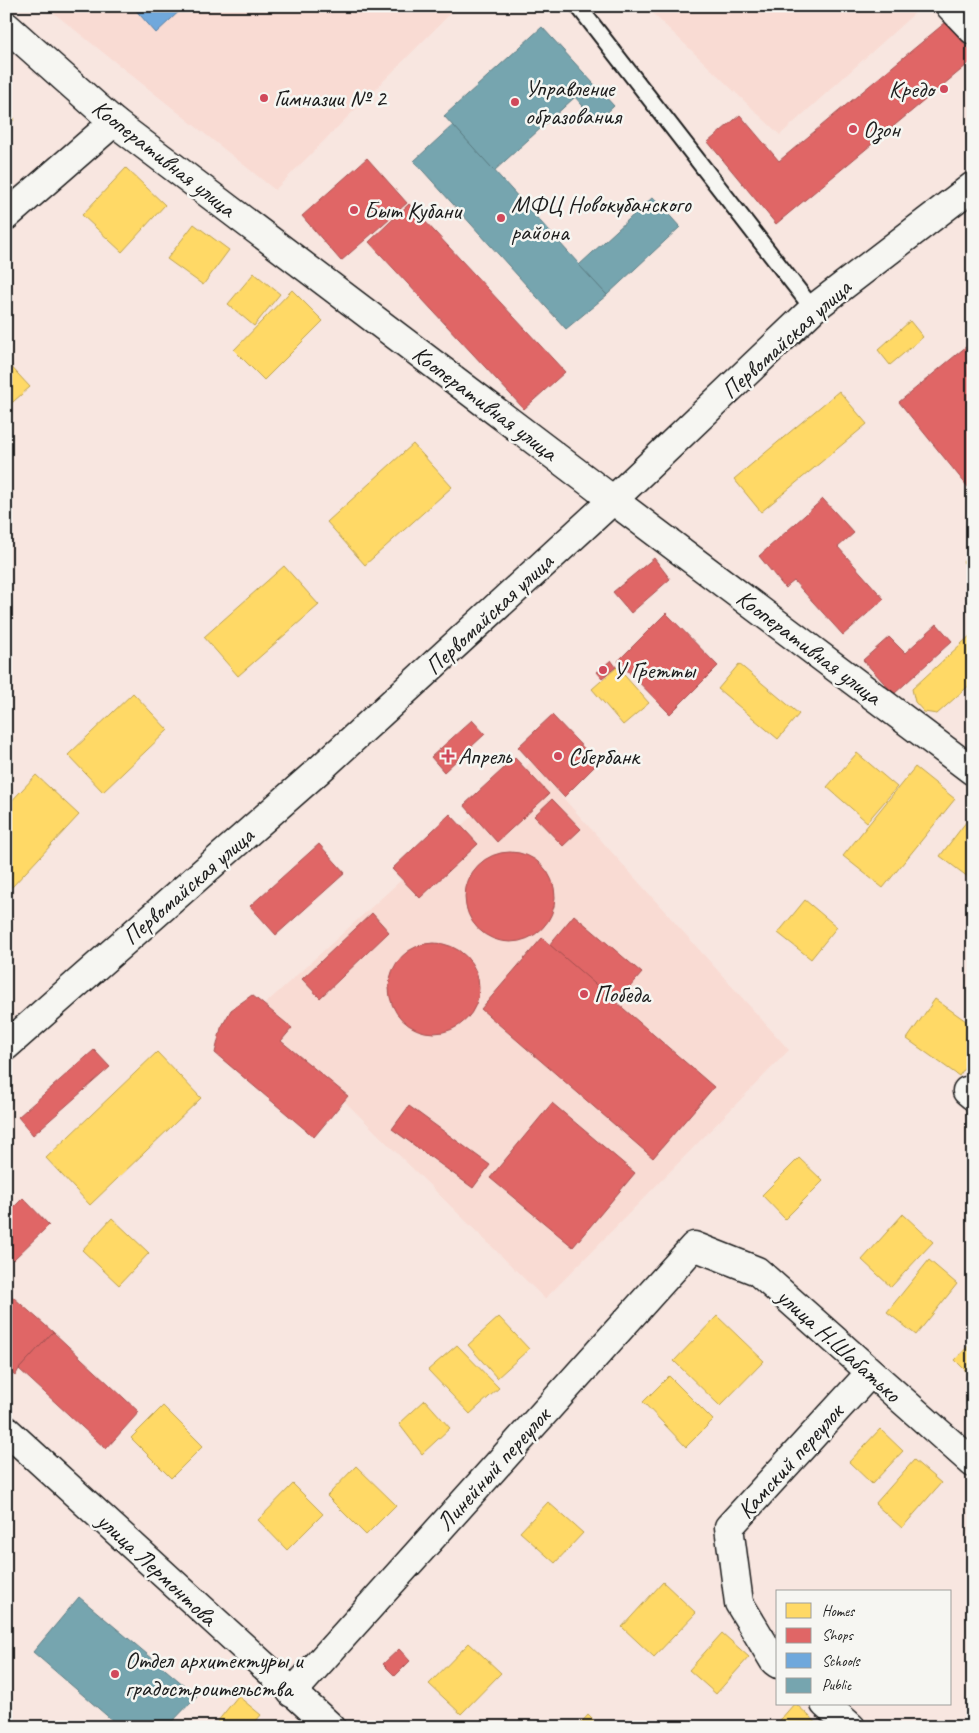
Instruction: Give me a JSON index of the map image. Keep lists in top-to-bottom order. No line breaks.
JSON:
{"streets":{"street":["Кооперативная улица","Первомайская улица","улица Н.Шабатько","Камский переулок","Линейный переулок","улица Лермонтова"]},"crossings":[["Кооперативная улица","Первомайская улица"],["улица Н.Шабатько","Камский переулок"],["улица Н.Шабатько","Линейный переулок"],["Линейный переулок","улица Лермонтова"]],"places":{"other":["Кредо","Гимназии № 2","Управление образования","Озон","Быт Кубани","МФЦ Новокубанского района","У Гретты","Сбербанк","Победа","Отдел архитектуры и градостроительства"],"health":["Апрель"]},"legend":["Homes","Shops","Schools","Public"]}
